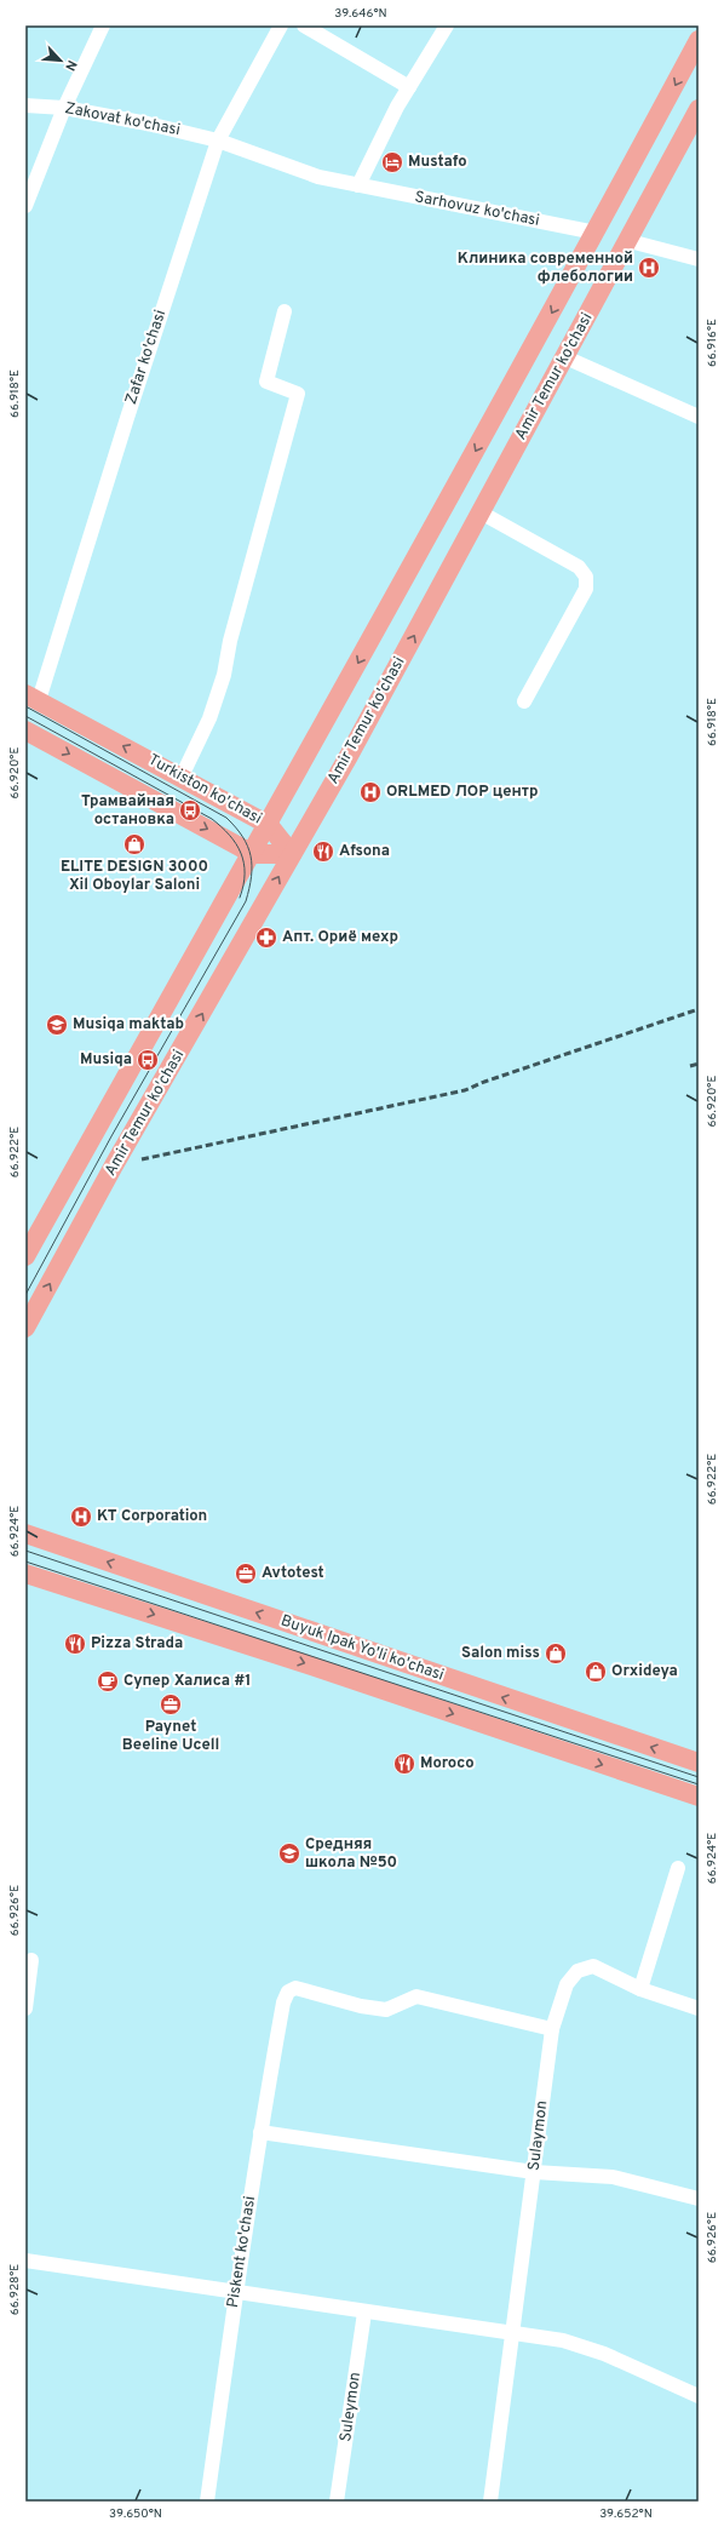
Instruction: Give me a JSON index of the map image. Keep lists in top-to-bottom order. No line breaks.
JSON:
{"streets":{"main road":["Amir Temur ko'chasi","Turkiston ko'chasi","Buyuk Ipak Yo'li ko'chasi"],"street":["Zakovat ko'chasi","Sarhovuz ko'chasi","Zafar ko'chasi","Sulaymon","Piskent ko'chasi","Suleymon"]},"crossings":[["Zakovat ko'chasi","Sarhovuz ko'chasi"],["Zakovat ko'chasi","Zafar ko'chasi"],["Sarhovuz ko'chasi","Zafar ko'chasi"],["Zafar ko'chasi","Turkiston ko'chasi"],["Amir Temur ko'chasi","Turkiston ko'chasi"],["Sulaymon","Piskent ko'chasi"]],"places":{"hotel":["Mustafo"],"hospital":["Клиника современной флебологии","ORLMED ЛОР центр","KT Corporation"],"bus stop":["Трамвайная остановка","Musiqa"],"shop":["ELITE DESIGN 3000 Xil Oboylar Saloni","Salon miss","Orxideya"],"restaurant":["Afsona","Pizza Strada","Moroco"],"pharmacy":["Апт. Ориё мехр"],"school or university":["Musiqa maktab","Средняя школа №50"],"office":["Avtotest","Paynet Beeline Ucell"],"cafe":["Супер Халиса #1"]},"north":"bottom right","coordinates":["39.646°N","66.916°E","66.918°E","66.920°E","66.922°E","66.924°E","66.926°E","66.928°E","39.650°N","39.652°N"]}
